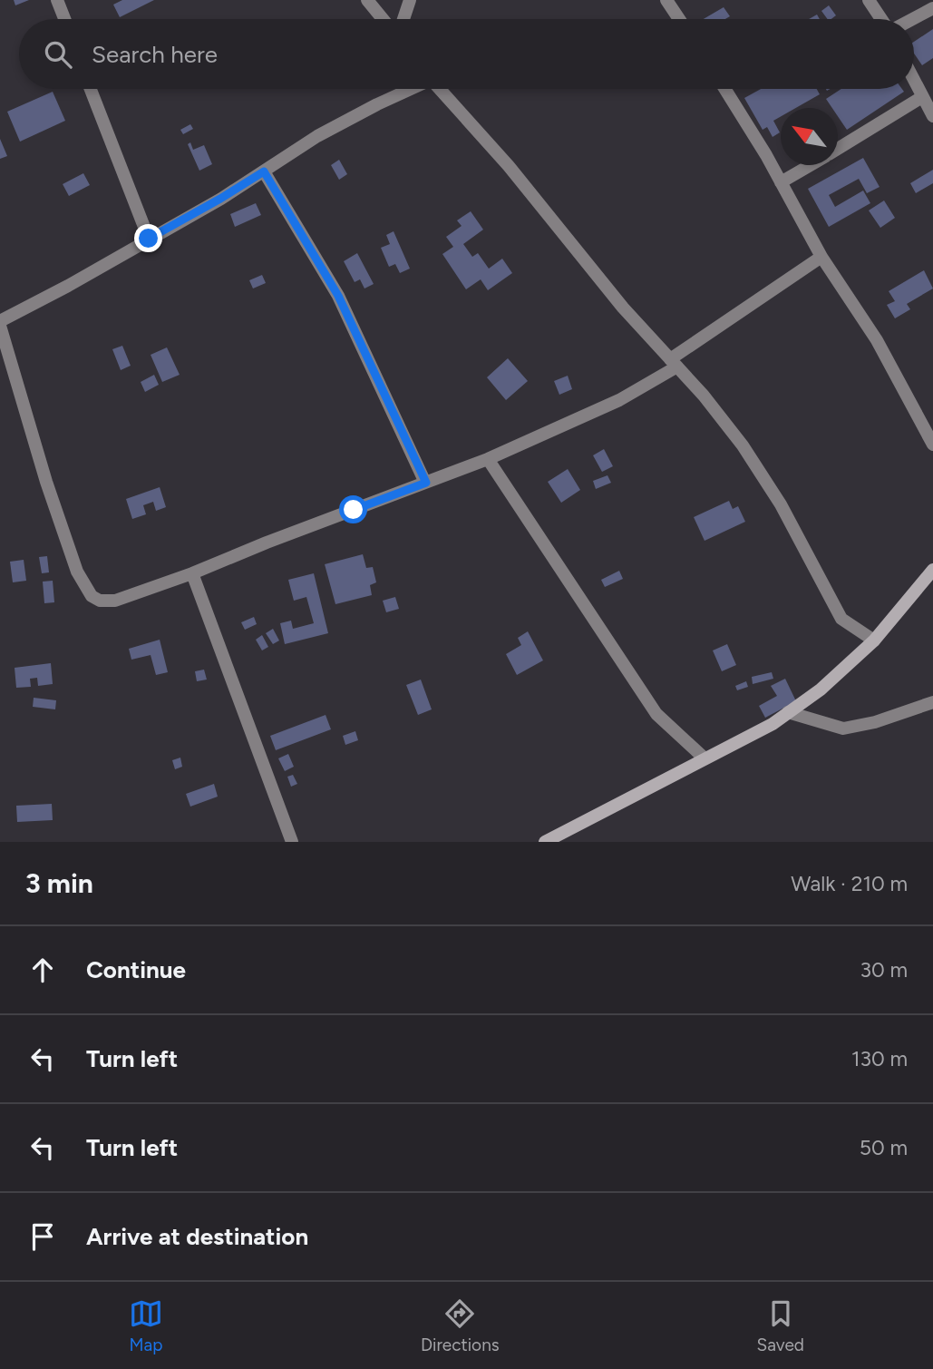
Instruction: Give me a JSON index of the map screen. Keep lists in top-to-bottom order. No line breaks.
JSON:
{"north":"top left","page":{"search":"Search here","heading":["3 min","Walk · 210 m"],"list":[["Continue","30 m"],["Turn left","130 m"],["Turn left","50 m"],"Arrive at destination"],"nav":["Map","Directions","Saved"]}}
